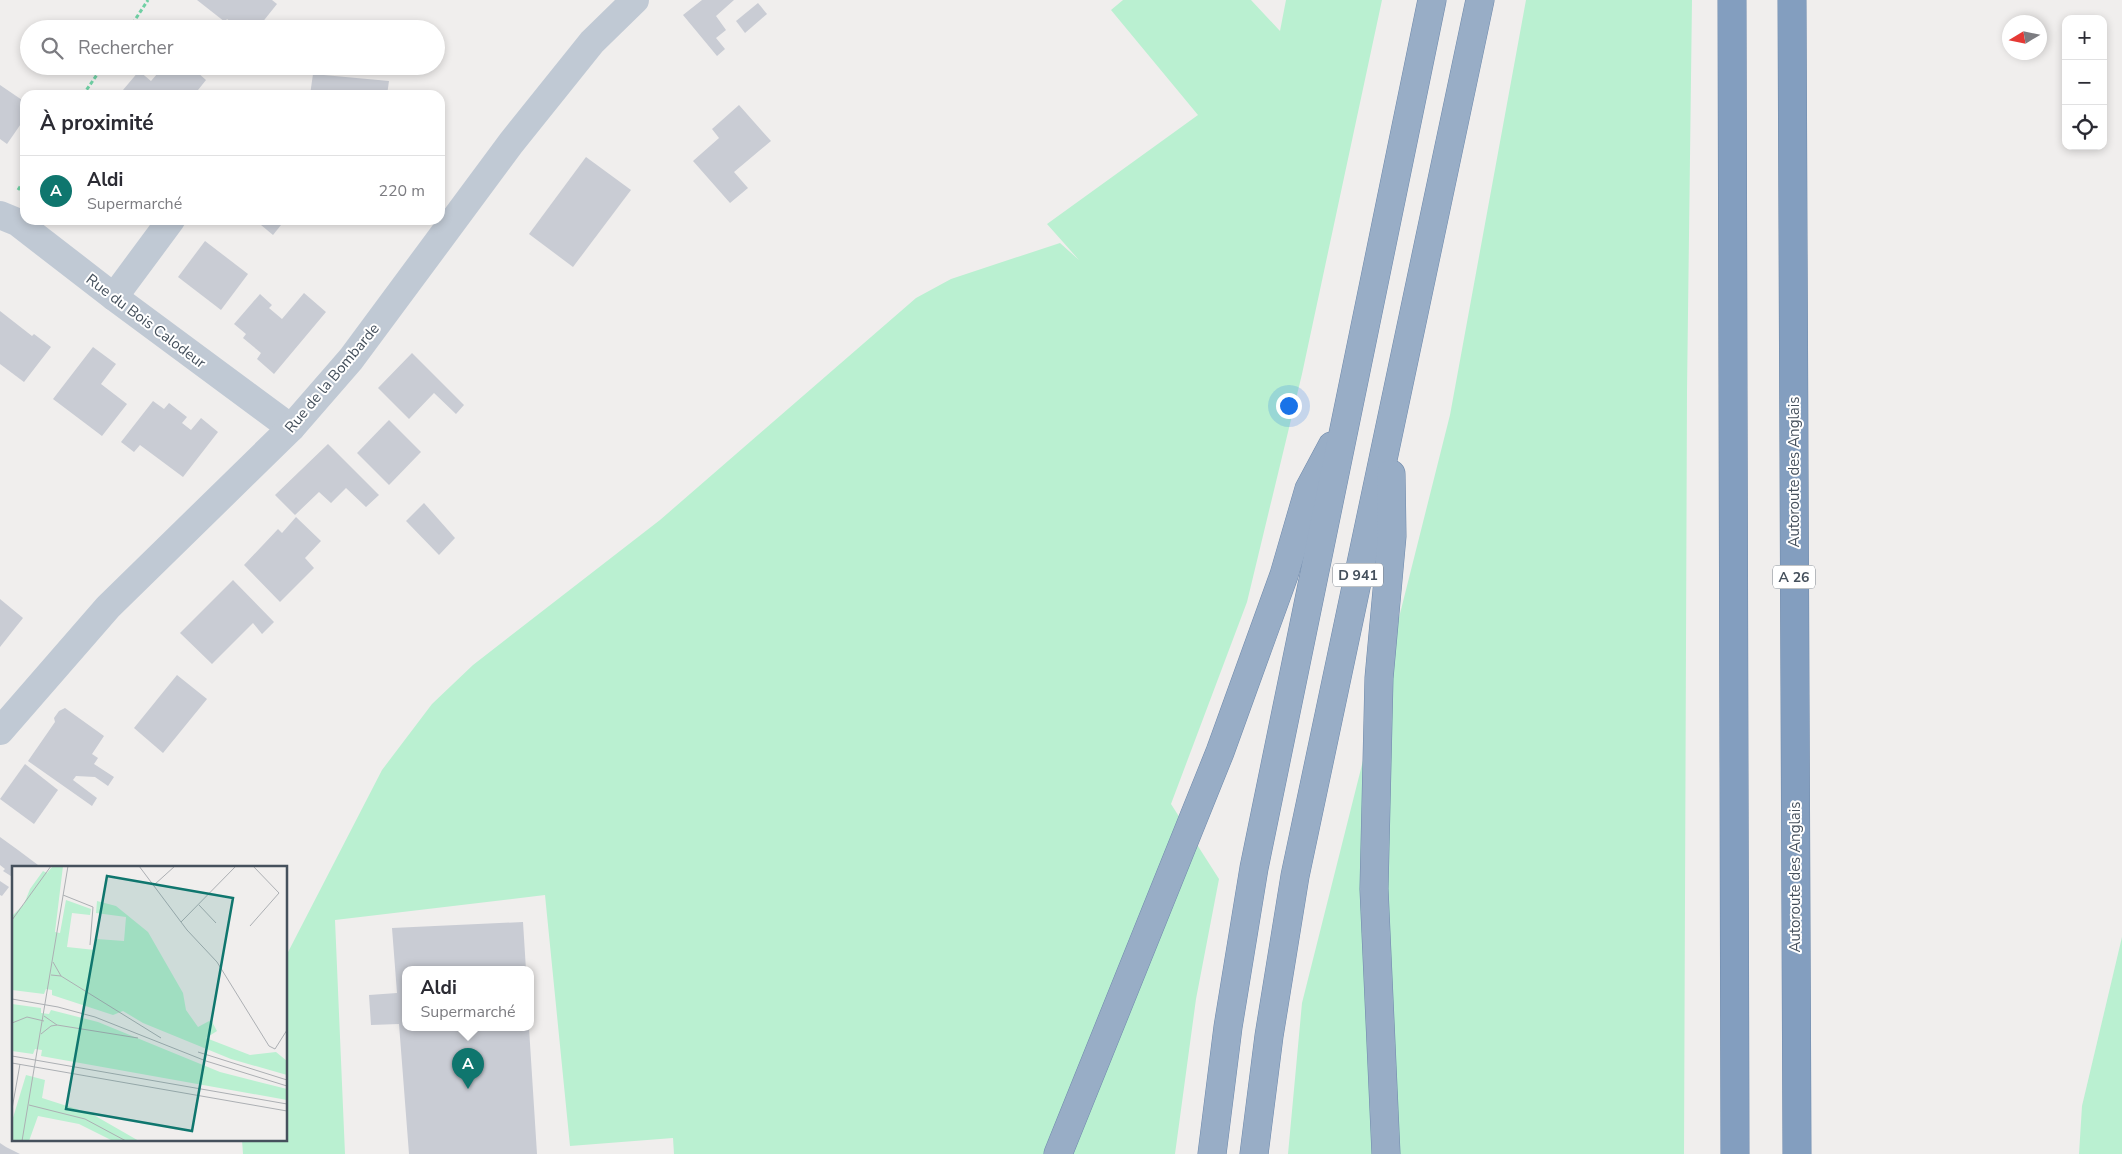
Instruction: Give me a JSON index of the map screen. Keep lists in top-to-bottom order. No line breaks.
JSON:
{"streets":{"highway":["Autoroute des Anglais","D 941","A 26"],"street":["Rue du Bois Calodeur","Rue de la Bombarde"]},"crossings":[["Rue du Bois Calodeur","Rue de la Bombarde"]],"north":"left","page":{"map_buttons":["+","−"],"search":"Rechercher","heading":"À proximité","list":[{"mark":"A","name":"Aldi","note":"Supermarché","value":"220 m"}],"popup":["Aldi","Supermarché"],"pins":"A"}}
